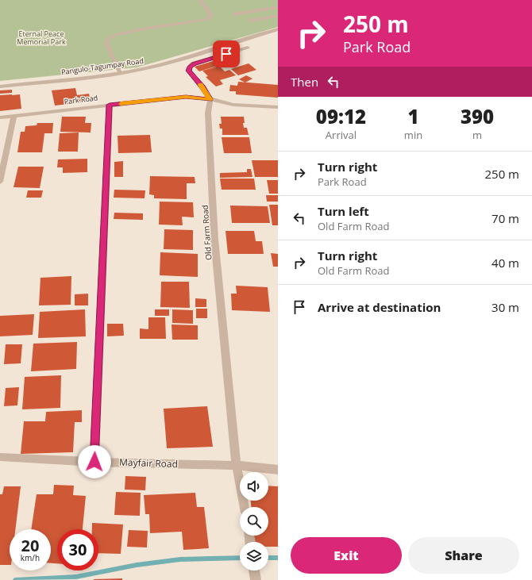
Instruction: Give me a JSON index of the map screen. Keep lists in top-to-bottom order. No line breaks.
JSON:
{"streets":{"street":["Pangulo-Tagumpay Road","Park Road","Old Farm Road","Mayfair Road"]},"crossings":[["Park Road","Old Farm Road"],["Old Farm Road","Mayfair Road"]],"parks":["Eternal Peace Memorial Park"],"page":{"turn":["250 m","Park Road"],"then":"Then","eta":["09:12","Arrival","1","min","390","m"],"list":[{"name":"Turn right","note":"Park Road","value":"250 m"},{"name":"Turn left","note":"Old Farm Road","value":"70 m"},{"name":"Turn right","note":"Old Farm Road","value":"40 m"},{"name":"Arrive at destination","value":"30 m"}],"speed":"20 km/h","limit":"30","buttons":["Exit","Share"]}}
